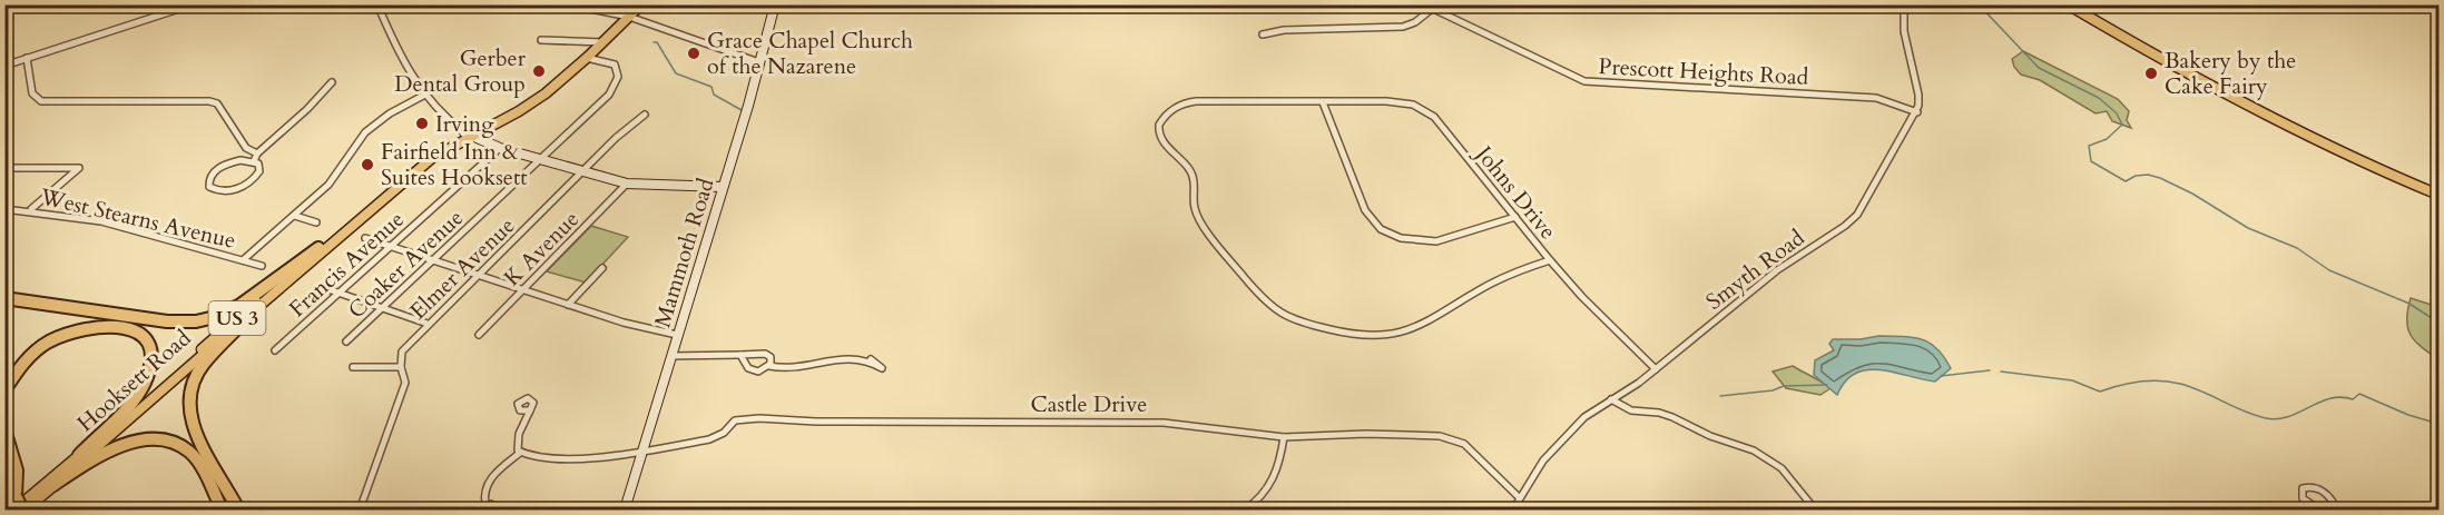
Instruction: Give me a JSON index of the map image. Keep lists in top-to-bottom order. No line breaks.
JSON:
{"streets":{"main road":["Mammoth Road","US 3","Hooksett Road"],"street":["Prescott Heights Road","Johns Drive","West Stearns Avenue","K Avenue","Francis Avenue","Coaker Avenue","Elmer Avenue","Smyth Road","Castle Drive"]},"crossings":[["Prescott Heights Road","Smyth Road"],["Johns Drive","Smyth Road"],["Mammoth Road","Castle Drive"],["Coaker Avenue","Hooksett Road"],["Smyth Road","Castle Drive"]],"places":["Grace Chapel Church of the Nazarene","Gerber Dental Group","Bakery by the Cake Fairy","Irving","Fairfield Inn & Suites Hooksett"]}
